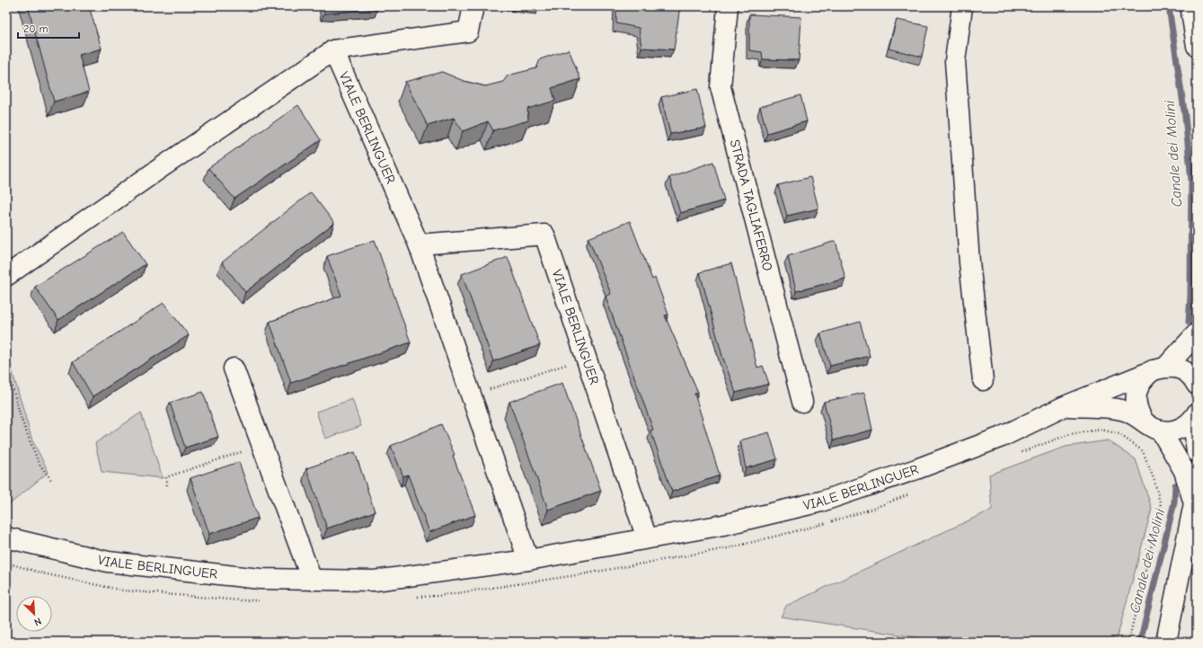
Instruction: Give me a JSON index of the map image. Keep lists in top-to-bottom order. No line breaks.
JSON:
{"streets":{"street":["VIALE BERLINGUER","STRADA TAGLIAFERRO"]},"water":["Canale dei Molini"],"scale_bar":"20 m","north":"bottom right"}
